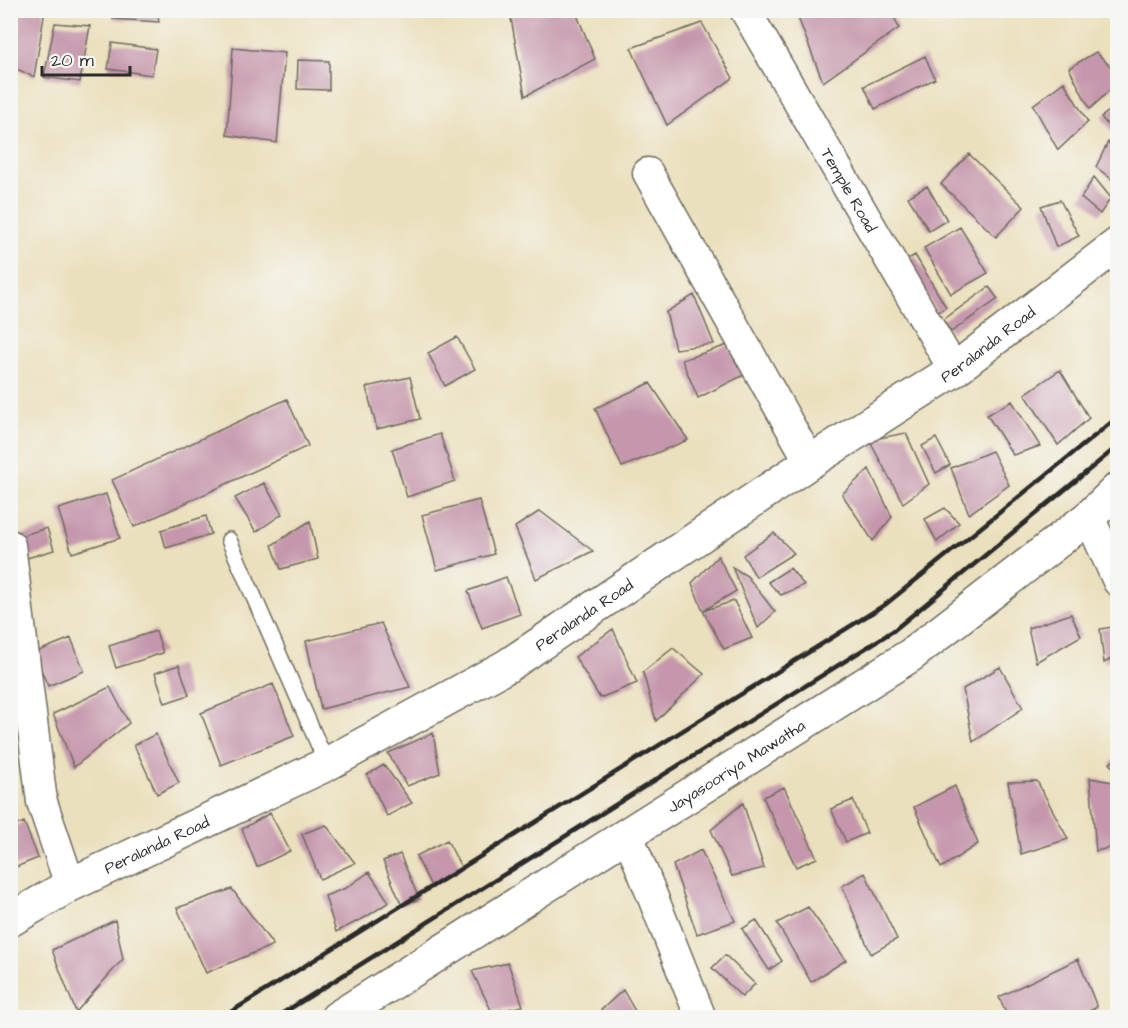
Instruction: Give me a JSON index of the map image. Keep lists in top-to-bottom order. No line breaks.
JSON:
{"streets":{"main road":["Peralanda Road","Jayasooriya Mawatha"],"street":["Temple Road"]},"crossings":[["Temple Road","Peralanda Road"]],"scale_bar":"20 m"}
